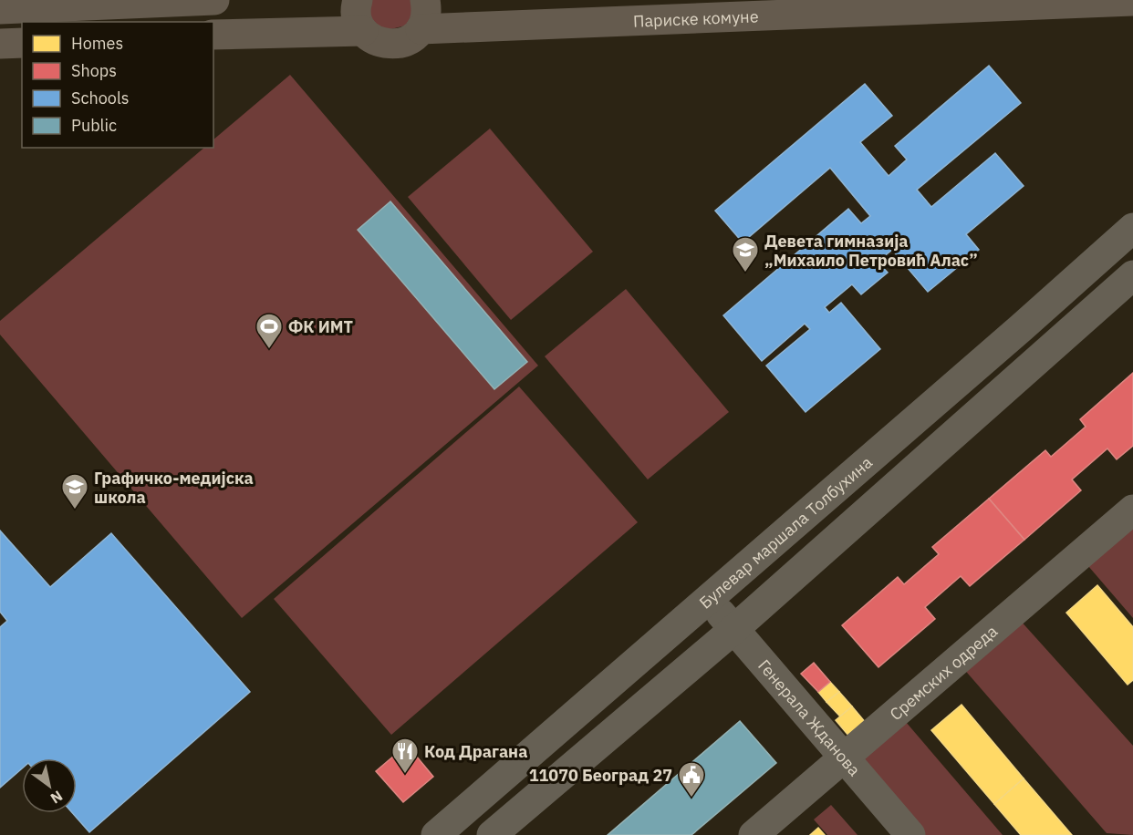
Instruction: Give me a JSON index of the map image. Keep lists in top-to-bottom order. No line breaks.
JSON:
{"streets":{"main road":["Париске комуне"],"street":["Булевар маршала Толбухина","Сремских одреда","Генерала Жданова"]},"crossings":[["Булевар маршала Толбухина","Генерала Жданова"],["Сремских одреда","Генерала Жданова"]],"places":{"school or university":["Девета гимназија „Михаило Петровић Алас”","Графичко-медијска школа"],"sports":["ФК ИМТ"],"restaurant":["Код Драгана"],"public building":["11070 Београд 27"]},"legend":["Homes","Shops","Schools","Public"],"north":"bottom right"}
